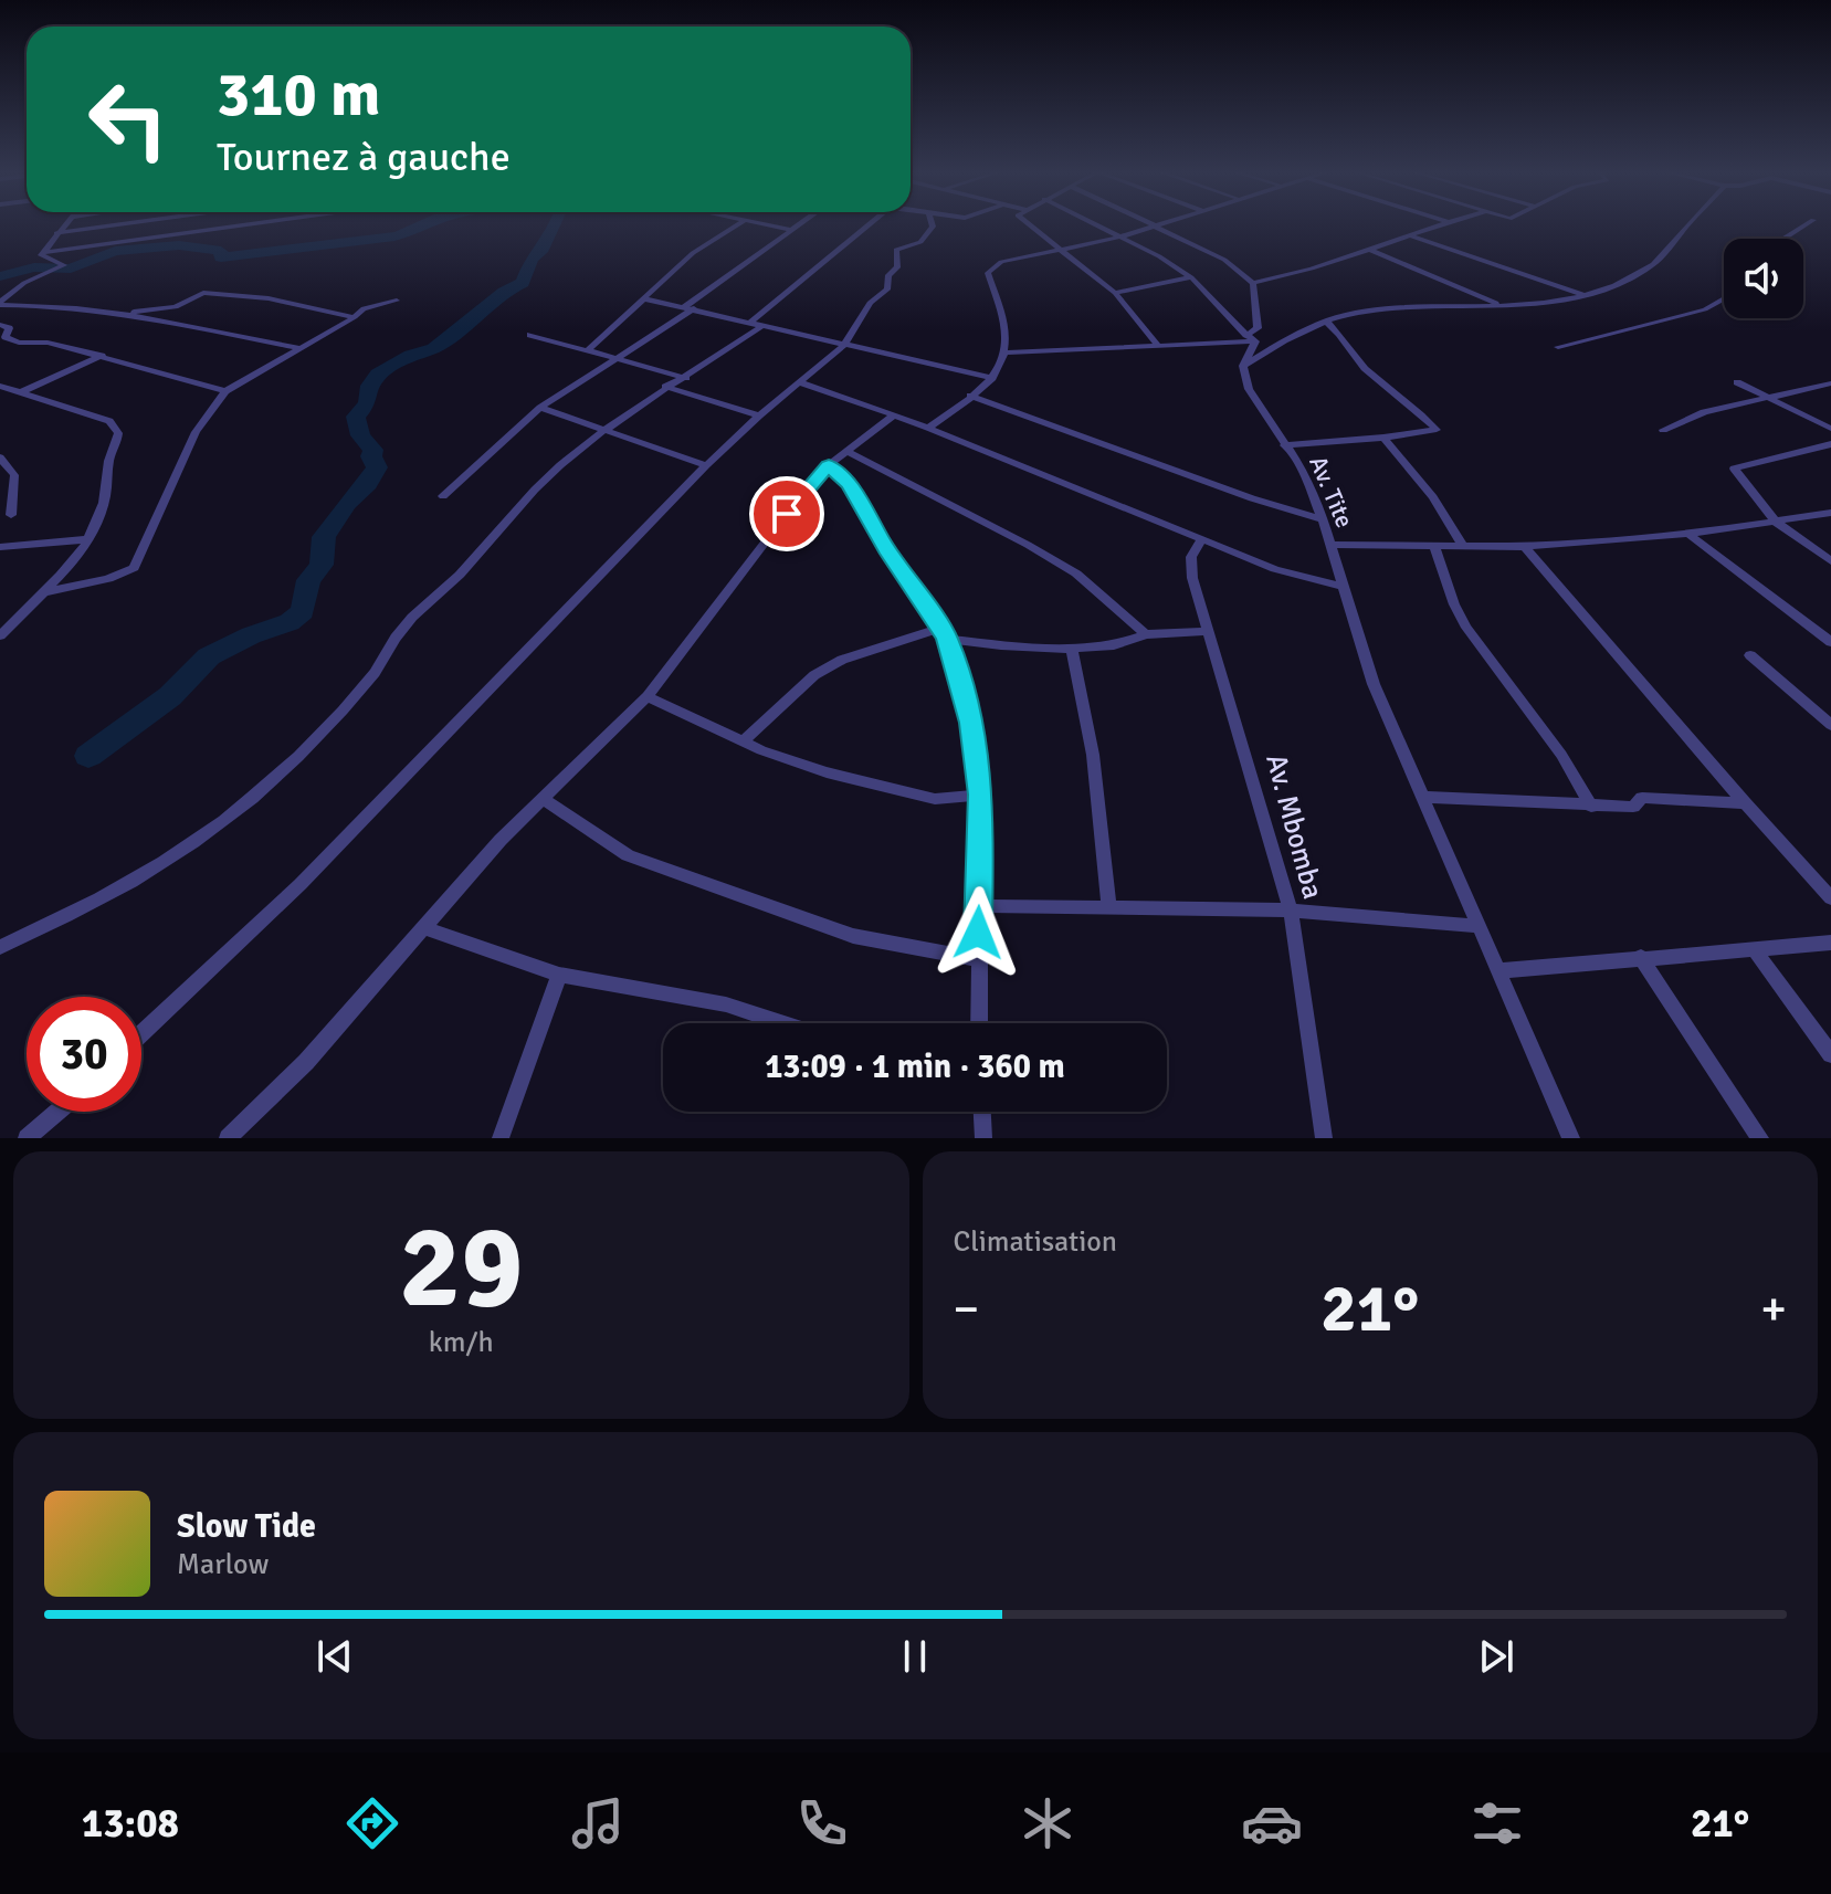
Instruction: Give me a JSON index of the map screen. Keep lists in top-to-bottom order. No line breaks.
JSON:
{"streets":{"street":["Av. Tite","Av. Mbomba"]},"page":{"turn":["310 m","Tournez à gauche"],"limit":"30","trip":"13:09 · 1 min · 360 m","tile":[["29","km/h"],"Climatisation"],"heat":["−","21°","+"],"song":["Slow Tide","Marlow"],"tabs":["13:08","21°"]}}
